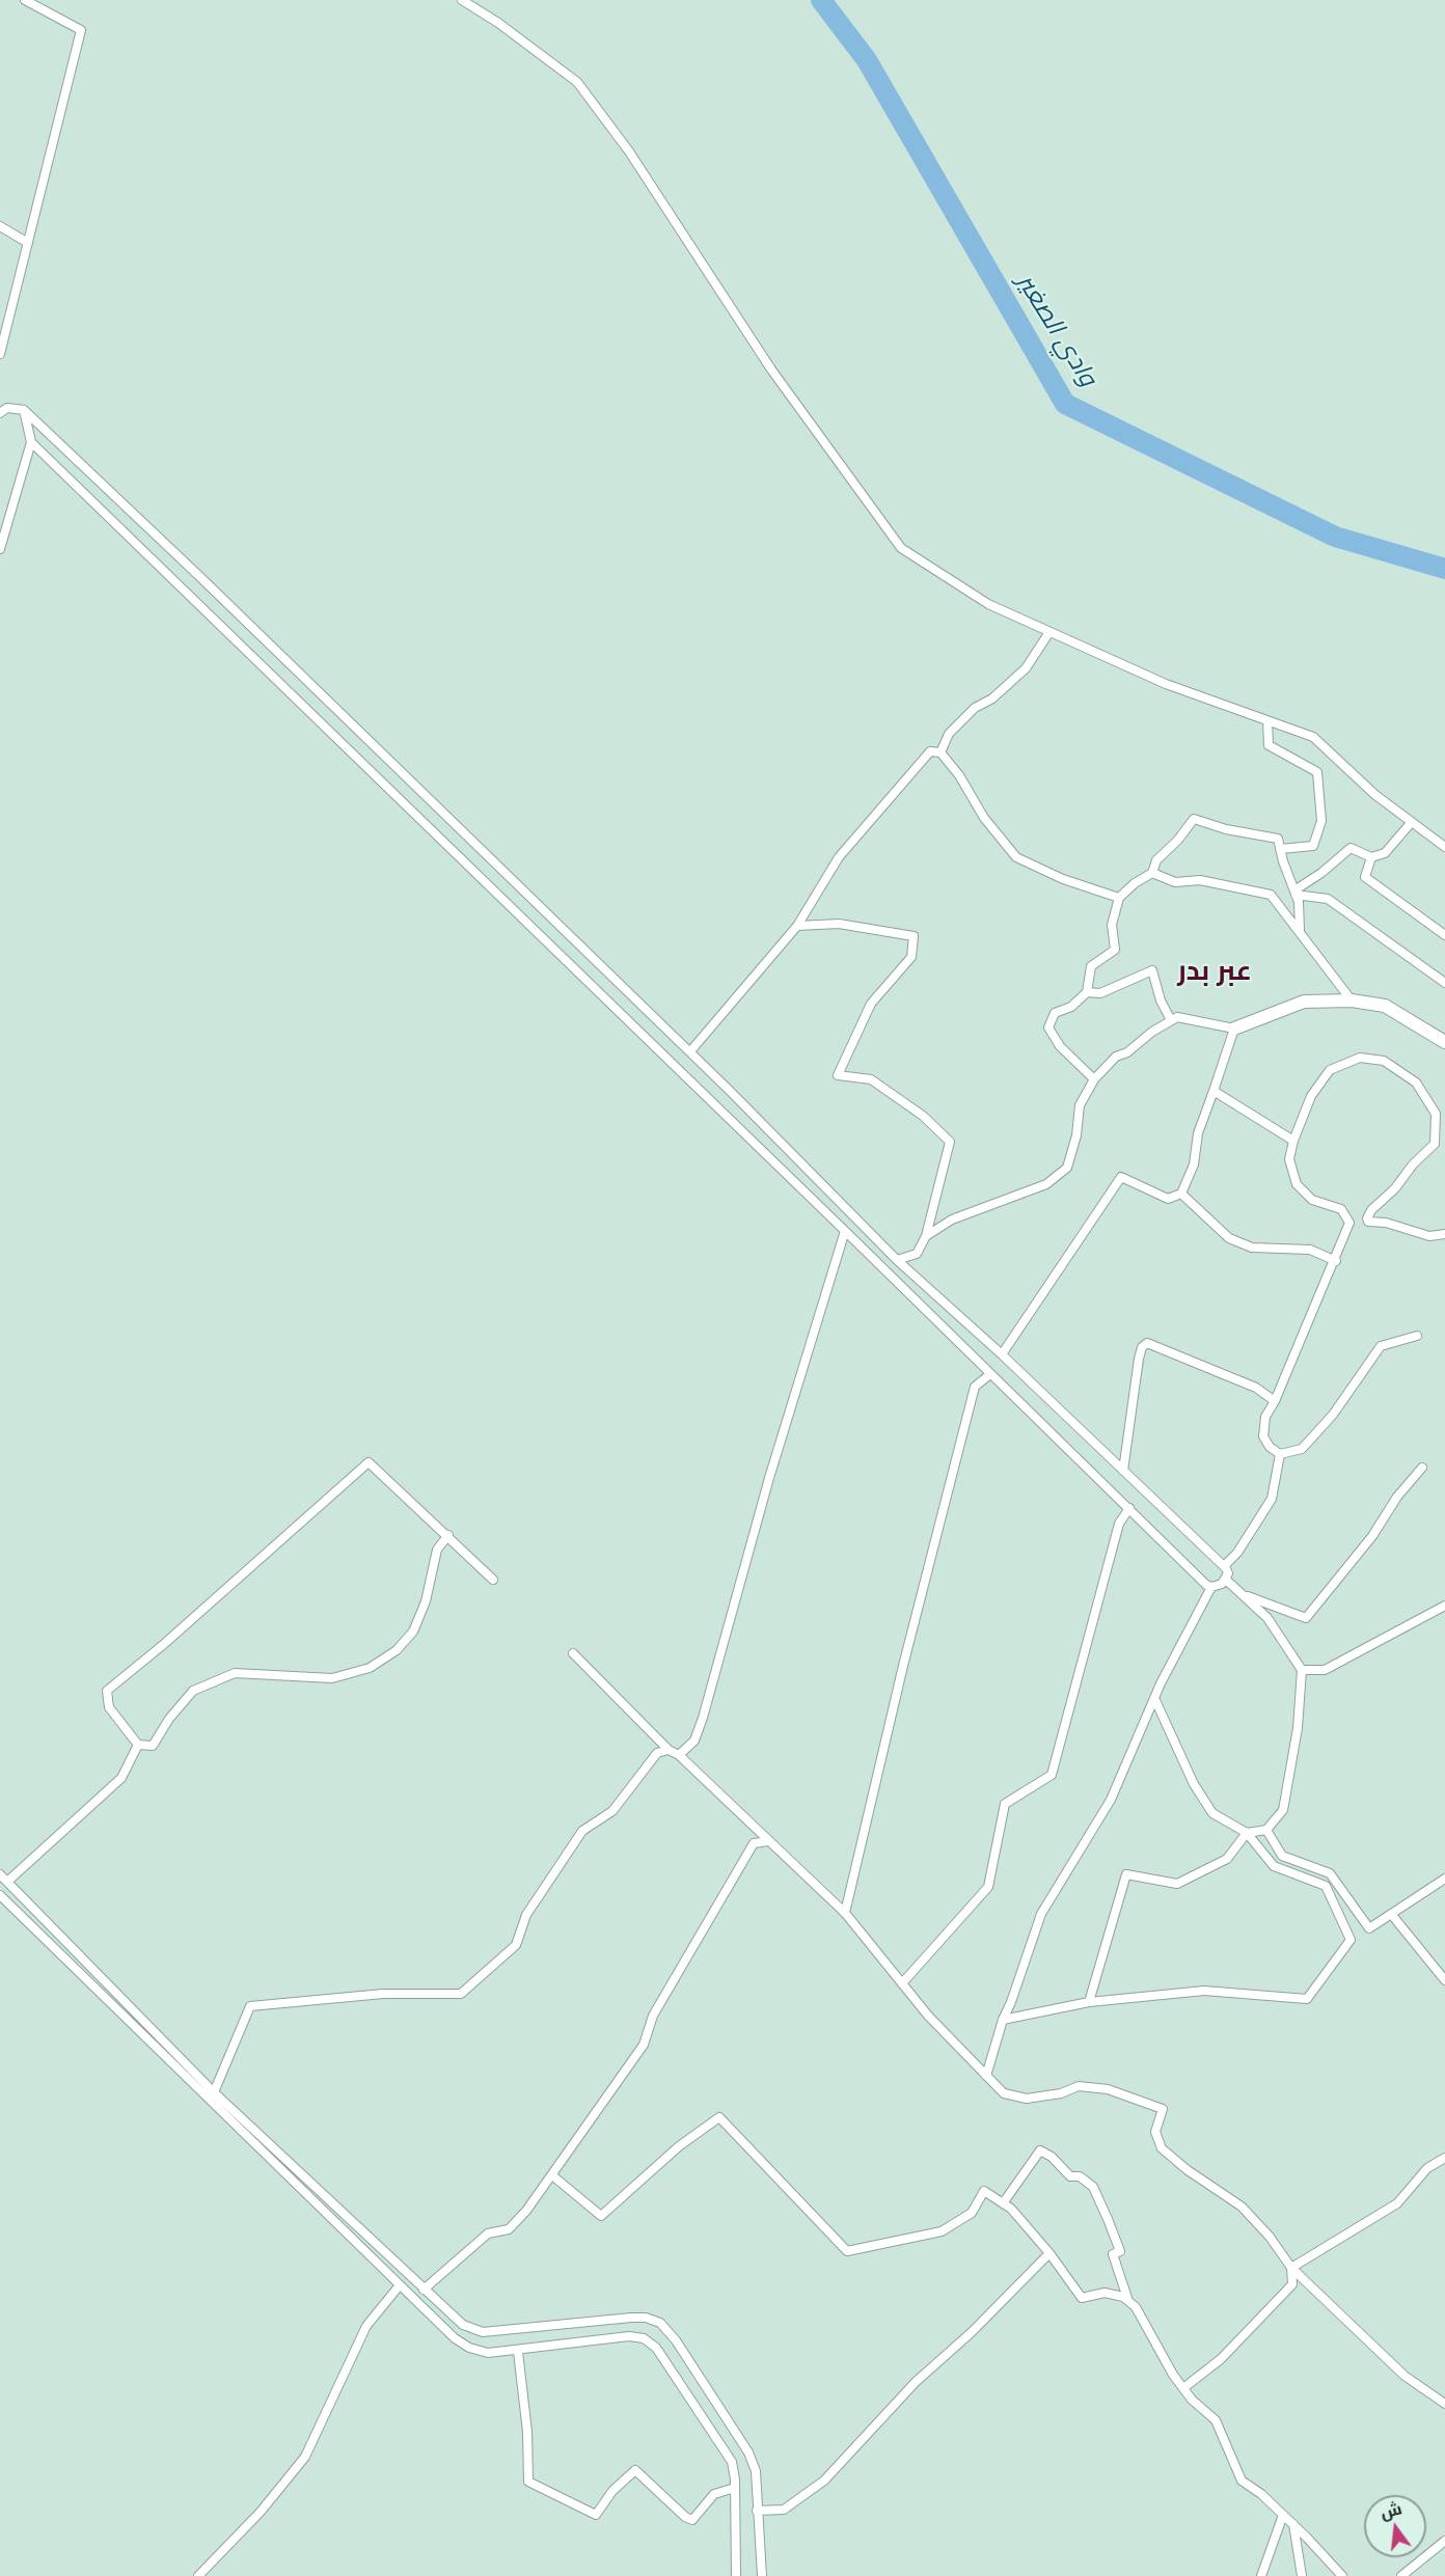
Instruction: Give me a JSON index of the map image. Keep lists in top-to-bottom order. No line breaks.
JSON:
{"districts":["عبر بدر"],"water":["وادي الصغير"],"north":"top"}
